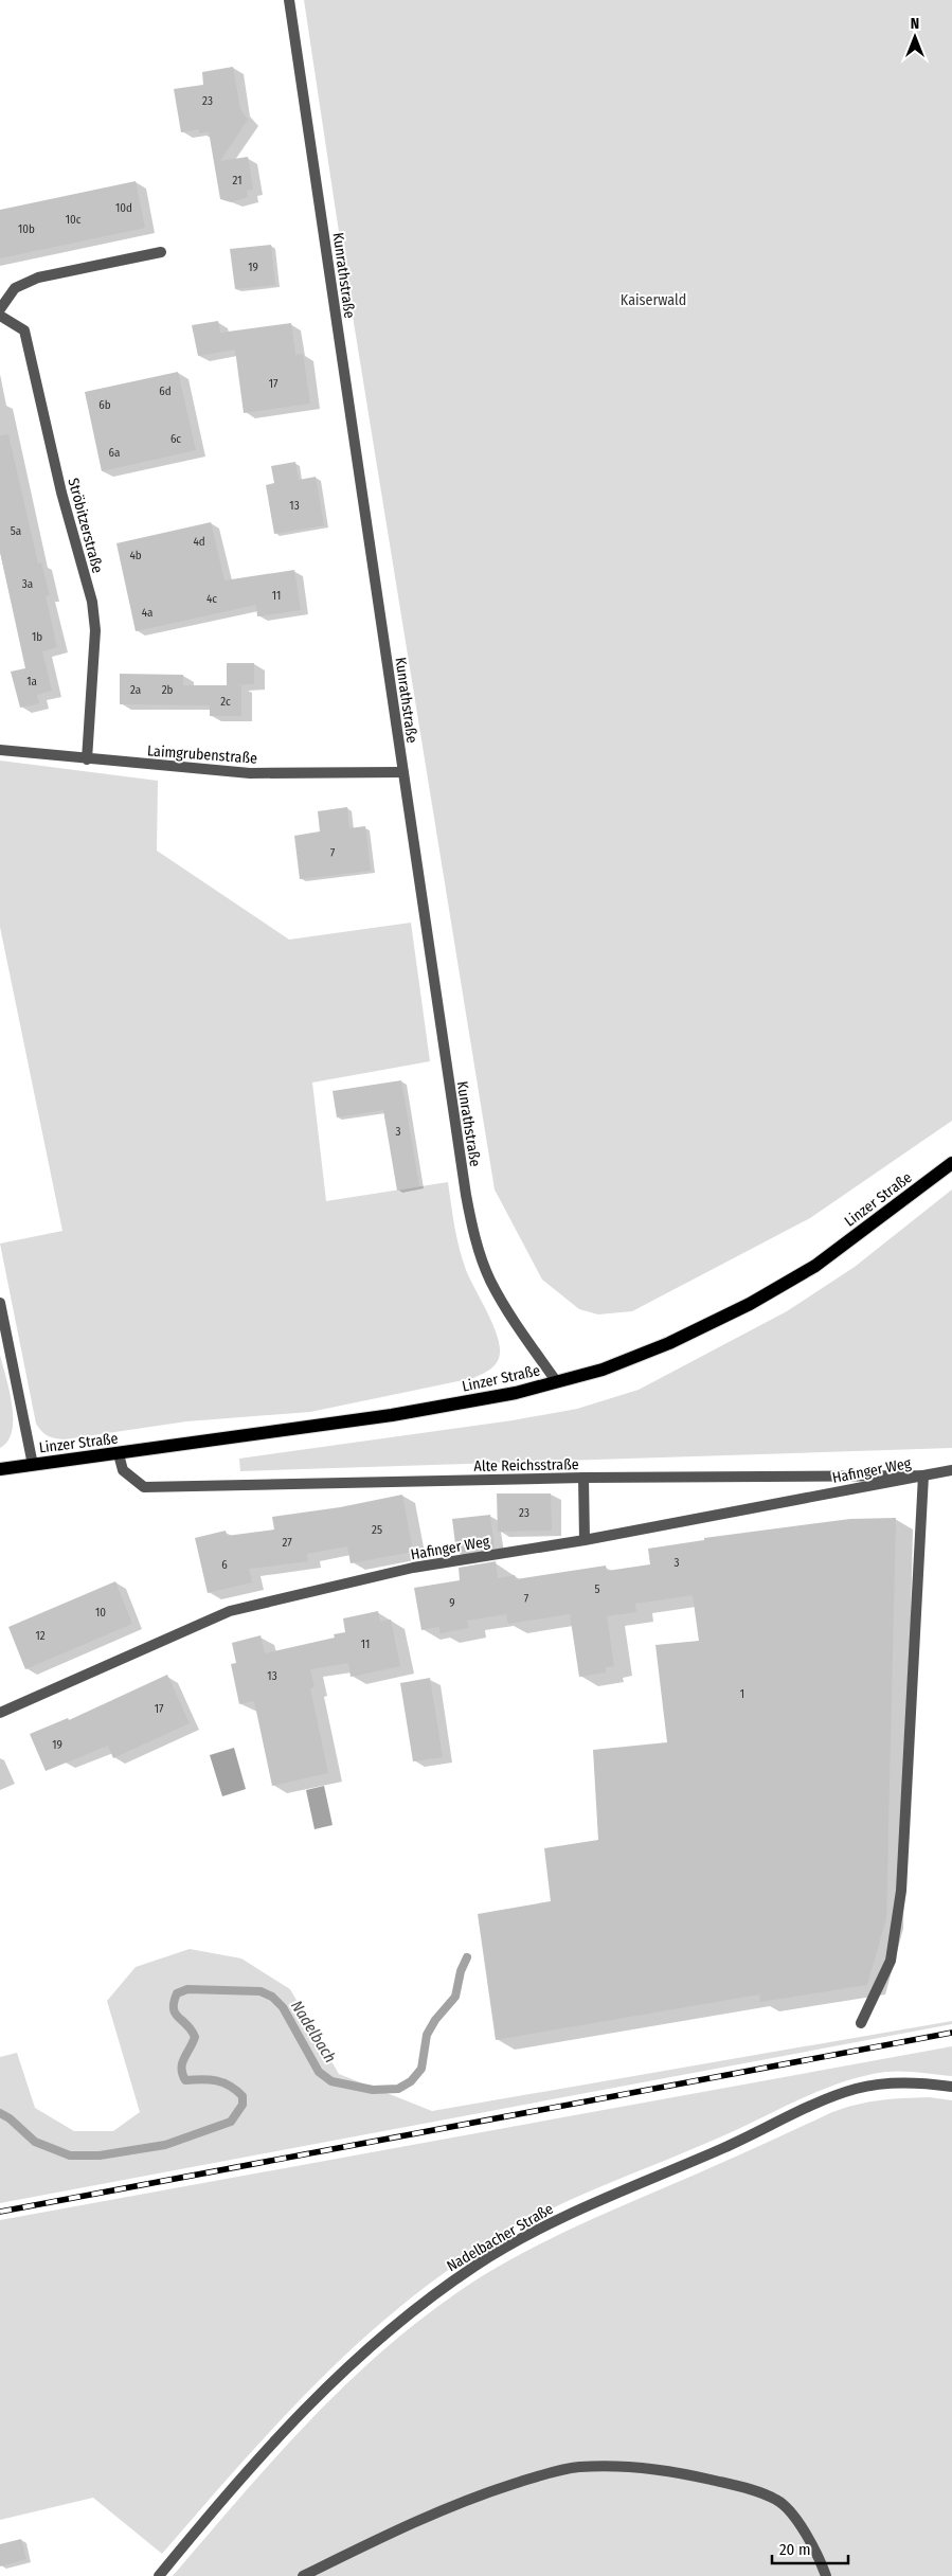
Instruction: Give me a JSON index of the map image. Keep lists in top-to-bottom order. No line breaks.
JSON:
{"streets":{"main road":["Linzer Straße"],"street":["Kunrathstraße","Ströbitzerstraße","Laimgrubenstraße","Alte Reichsstraße","Hafinger Weg","Nadelbacher Straße"]},"crossings":[["Kunrathstraße","Laimgrubenstraße"],["Kunrathstraße","Linzer Straße"],["Ströbitzerstraße","Laimgrubenstraße"],["Linzer Straße","Alte Reichsstraße"],["Alte Reichsstraße","Hafinger Weg"]],"water":["Nadelbach"],"parks":["Kaiserwald"],"house_numbers":["23","21","10d","10c","10b","19","17","6d","6b","6c","6a","13","5a","4d","4b","3a","11","4c","4a","1b","1a","2a","2b","2c","7","3","23","25","27","3","6","5","7","9","10","12","11","13","1","17","19"],"scale_bar":"20 m","north":"top"}
